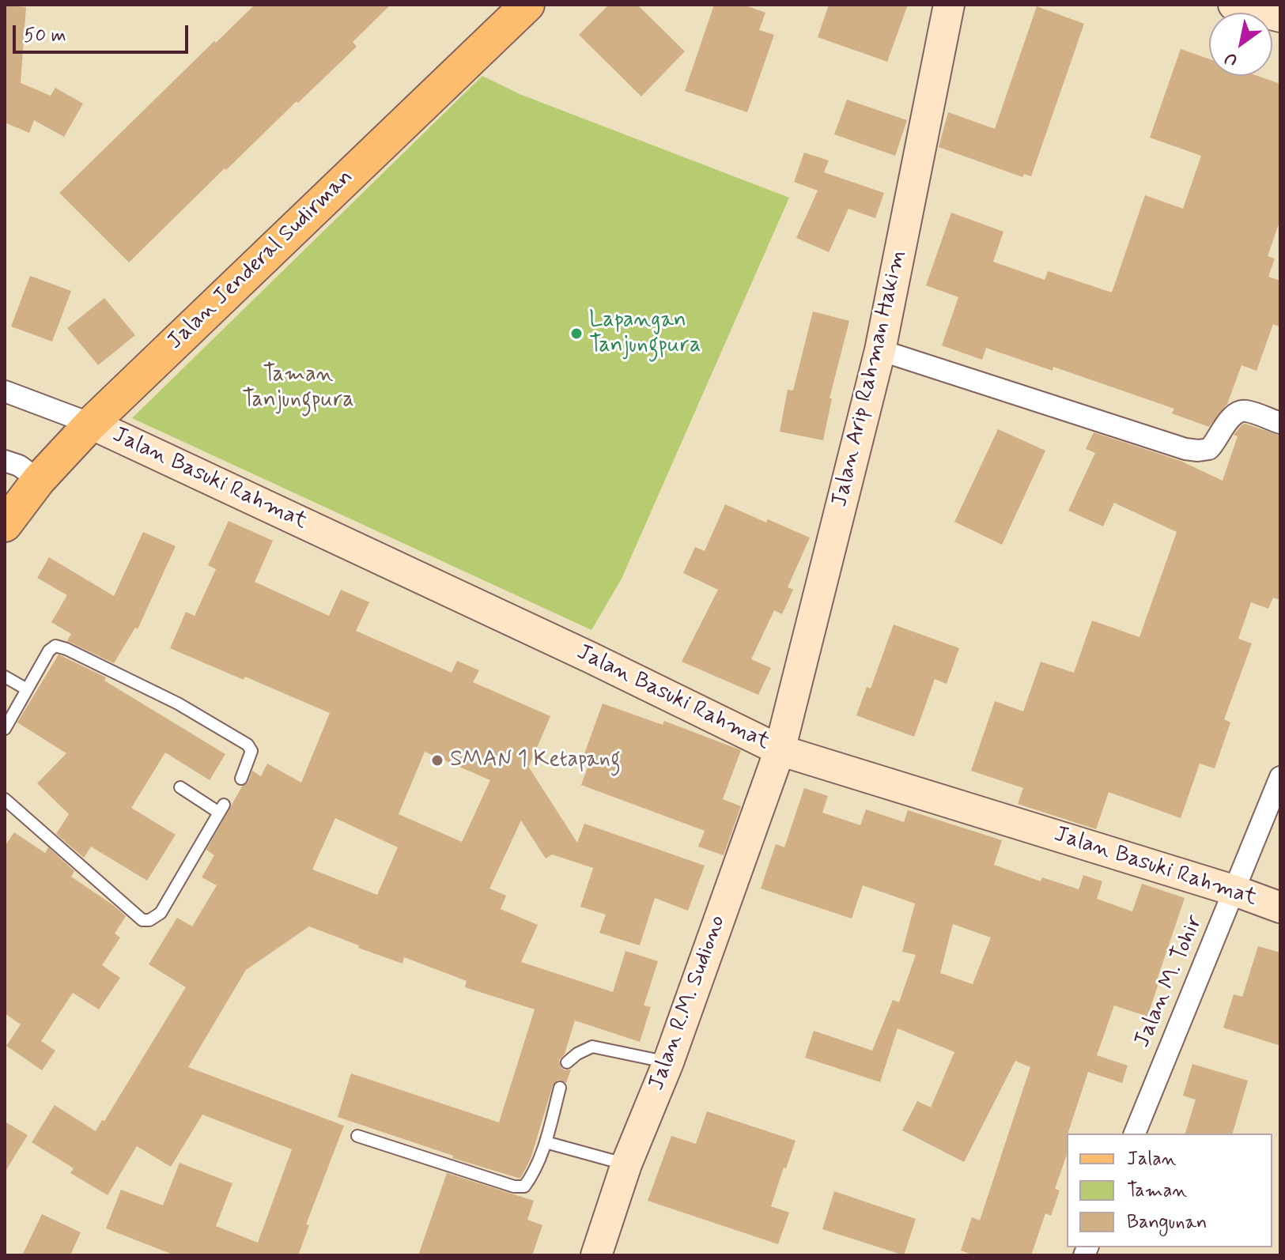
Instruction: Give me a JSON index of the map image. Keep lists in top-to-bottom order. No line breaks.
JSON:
{"streets":{"main road":["Jalan Jenderal Sudirman"],"street":["Jalan Arip Rahman Hakim","Jalan Basuki Rahmat","Jalan M. Tohir","Jalan R.M. Sudiono"]},"crossings":[["Jalan Jenderal Sudirman","Jalan Basuki Rahmat"],["Jalan Arip Rahman Hakim","Jalan Basuki Rahmat"],["Jalan Arip Rahman Hakim","Jalan R.M. Sudiono"],["Jalan Basuki Rahmat","Jalan M. Tohir"],["Jalan Basuki Rahmat","Jalan R.M. Sudiono"]],"parks":["Taman Tanjungpura"],"places":["Lapangan Tanjungpura","SMAN 1 Ketapang"],"legend":["Jalan","Taman","Bangunan"],"scale_bar":"50 m","north":"bottom left"}
